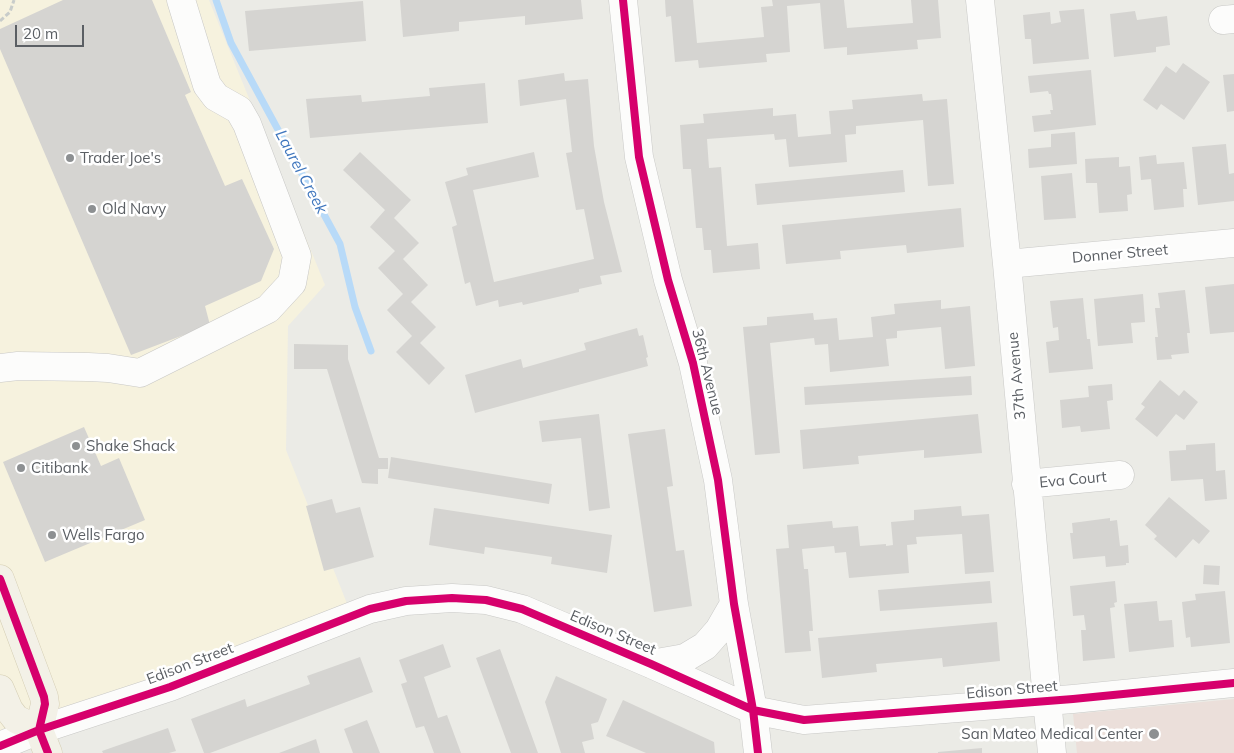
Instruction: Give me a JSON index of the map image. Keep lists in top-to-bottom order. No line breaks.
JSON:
{"streets":{"street":["Donner Street","36th Avenue","37th Avenue","Eva Court","Edison Street"]},"crossings":[["Donner Street","37th Avenue"],["36th Avenue","Edison Street"],["37th Avenue","Eva Court"],["37th Avenue","Edison Street"]],"water":["Laurel Creek"],"places":["Trader Joe's","Old Navy","Shake Shack","Citibank","Wells Fargo","San Mateo Medical Center"],"scale_bar":"20 m"}
